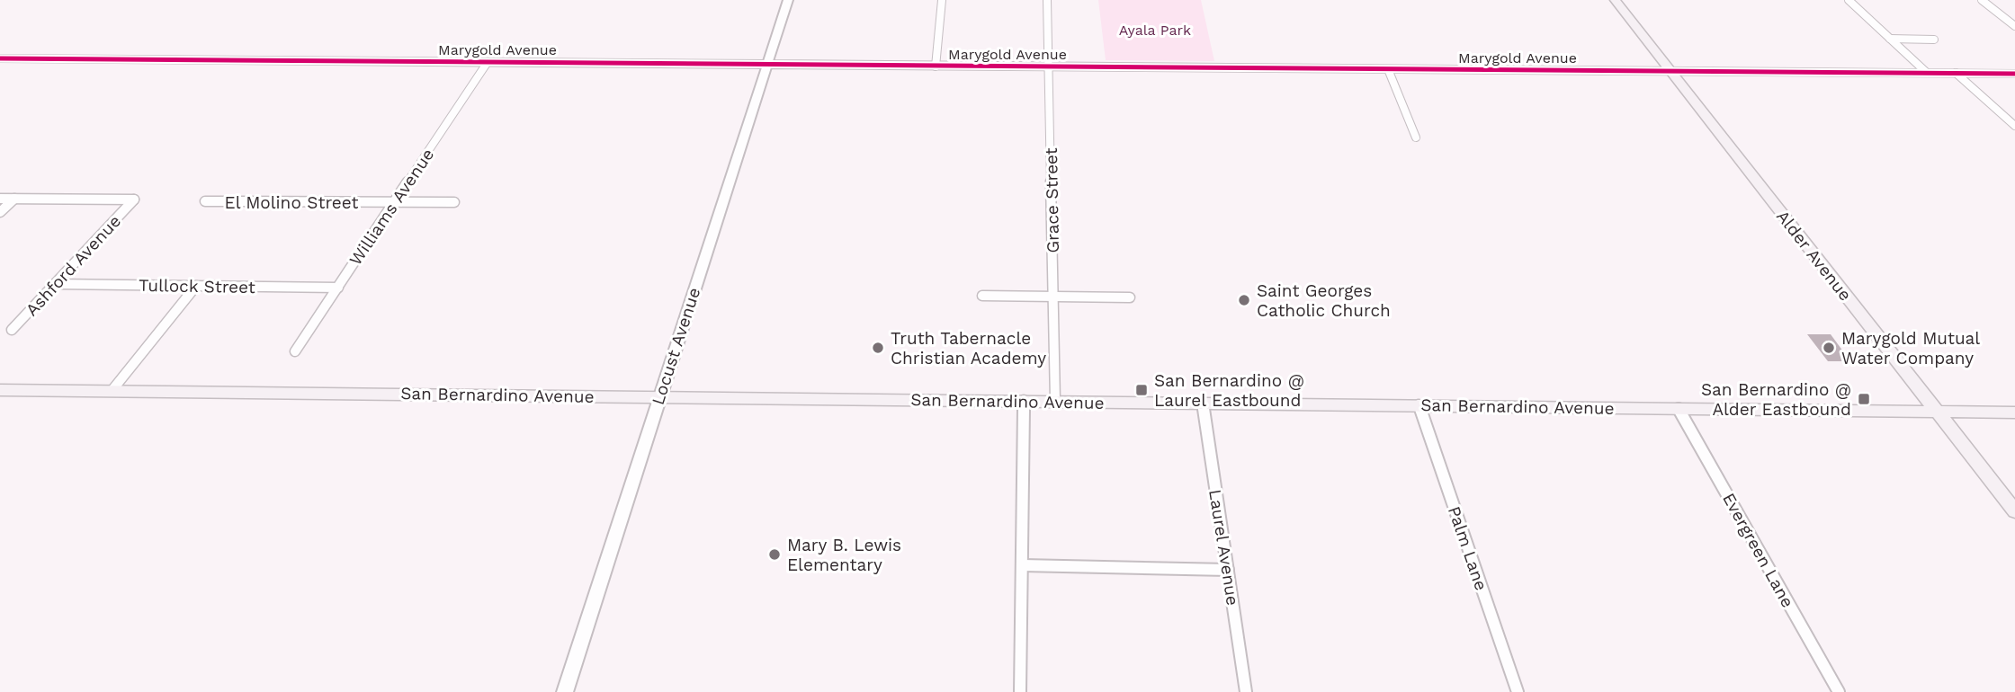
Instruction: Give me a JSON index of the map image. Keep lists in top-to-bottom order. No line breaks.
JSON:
{"streets":{"main road":["Alder Avenue","San Bernardino Avenue"],"street":["Marygold Avenue","Grace Street","El Molino Street","Williams Avenue","Ashford Avenue","Tullock Street","Locust Avenue","Laurel Avenue","Palm Lane","Evergreen Lane"]},"crossings":[["Marygold Avenue","Grace Street"],["Marygold Avenue","Williams Avenue"],["Marygold Avenue","Alder Avenue"],["Marygold Avenue","Locust Avenue"],["Grace Street","San Bernardino Avenue"],["El Molino Street","Williams Avenue"],["Williams Avenue","Tullock Street"],["Alder Avenue","San Bernardino Avenue"],["Ashford Avenue","Tullock Street"],["Locust Avenue","San Bernardino Avenue"],["San Bernardino Avenue","Laurel Avenue"],["San Bernardino Avenue","Palm Lane"],["San Bernardino Avenue","Evergreen Lane"]],"parks":["Ayala Park"],"places":{"other":["Saint Georges Catholic Church","Truth Tabernacle Christian Academy","Marygold Mutual Water Company","Mary B. Lewis Elementary"],"transit":["San Bernardino @ Laurel Eastbound","San Bernardino @ Alder Eastbound"]}}
